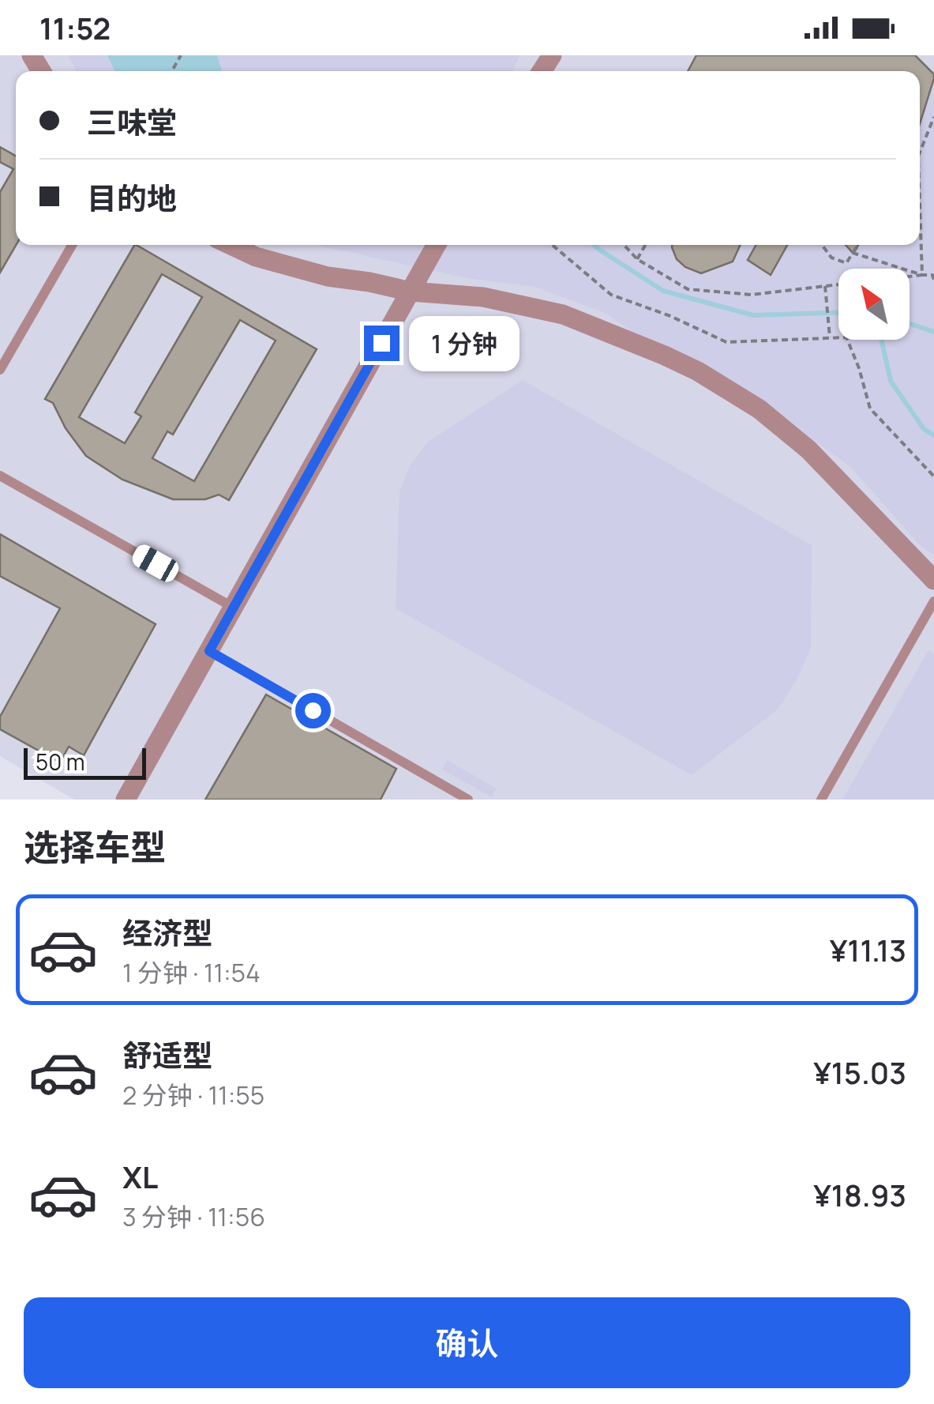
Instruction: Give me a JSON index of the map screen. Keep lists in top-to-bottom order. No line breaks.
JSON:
{"scale_bar":"50 m","north":"top left","page":{"status":"11:52","banner":["三味堂","目的地"],"bubble":"1 分钟","scale":"50 m","heading":"选择车型","list":[{"name":"经济型","note":"1 分钟 · 11:54","value":"¥11.13"},{"name":"舒适型","note":"2 分钟 · 11:55","value":"¥15.03"},{"name":"XL","note":"3 分钟 · 11:56","value":"¥18.93"}],"buttons":"确认"}}
